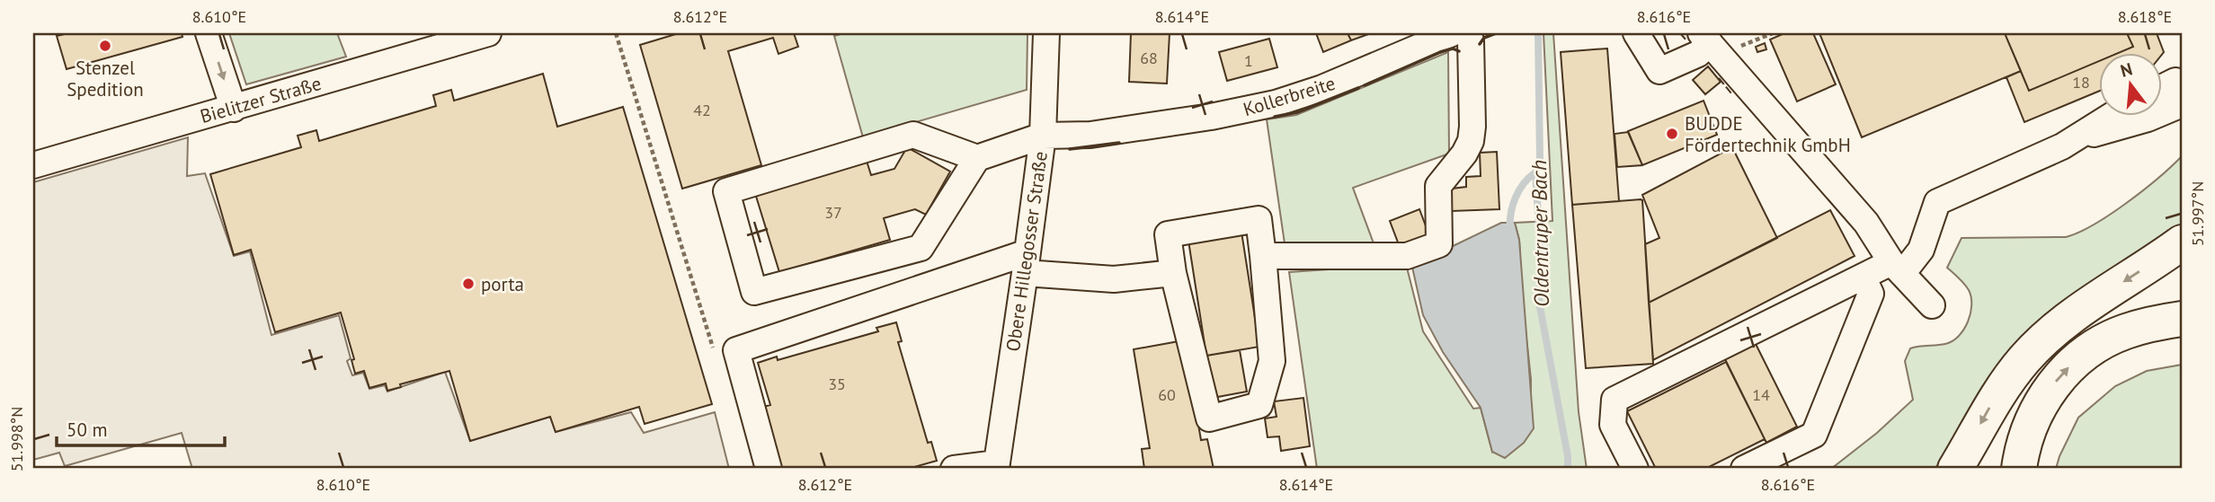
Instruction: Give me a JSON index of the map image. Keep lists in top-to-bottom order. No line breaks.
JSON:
{"streets":{"street":["Kollerbreite","Bielitzer Straße","Obere Hillegosser Straße"]},"crossings":[["Kollerbreite","Obere Hillegosser Straße"]],"water":["Oldentruper Bach"],"places":["Stenzel Spedition","BUDDE Fördertechnik GmbH","porta"],"house_numbers":["68","1","18","42","37","35","60","14"],"scale_bar":"50 m","north":"top","coordinates":["8.610°E","8.612°E","8.614°E","8.616°E","8.618°E","51.997°N","51.998°N"]}
